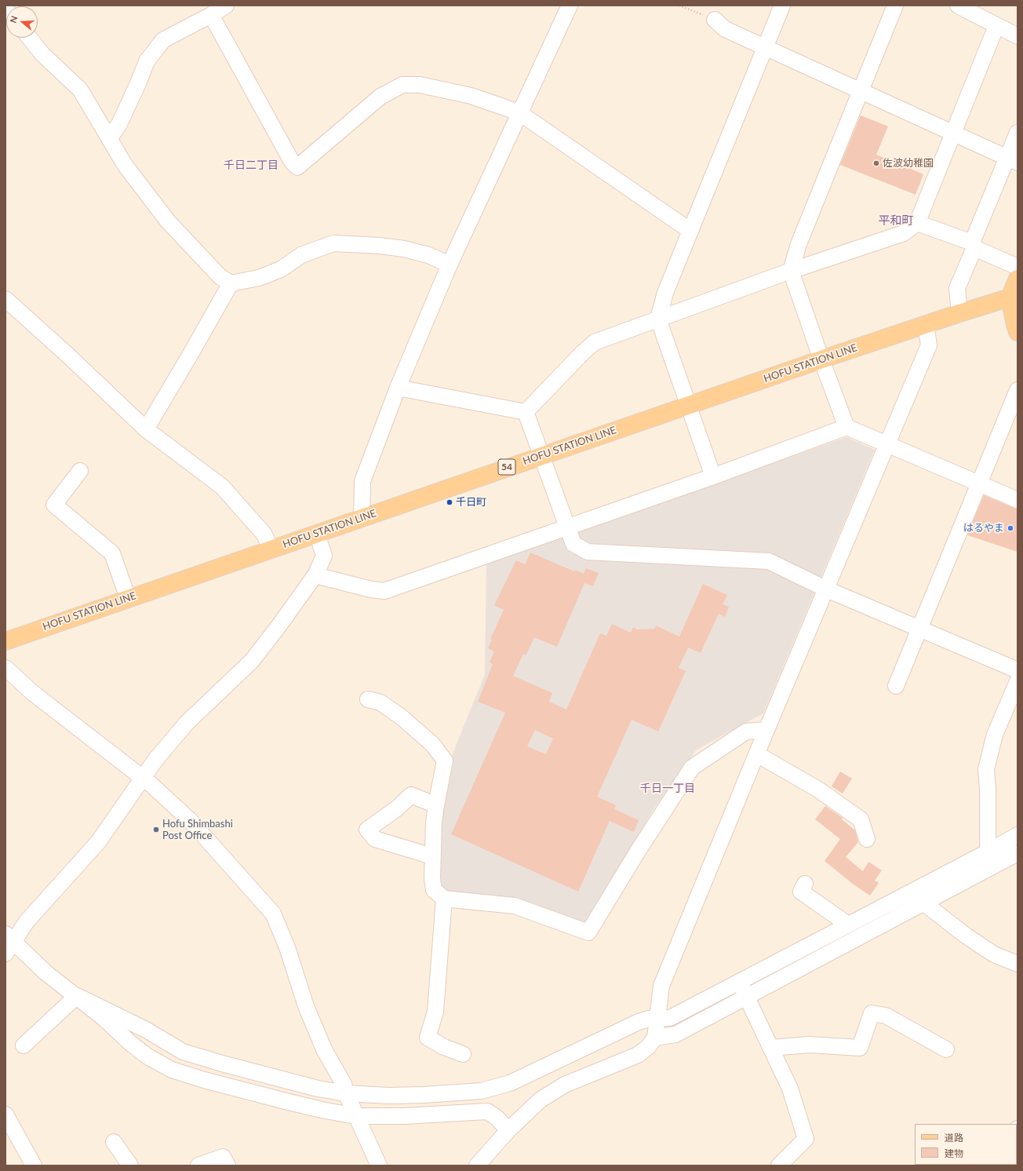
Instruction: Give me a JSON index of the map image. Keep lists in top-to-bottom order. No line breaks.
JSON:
{"streets":{"main road":["HOFU STATION LINE","54"]},"districts":["千日二丁目","平和町","千日一丁目"],"places":["佐波幼稚園","千日町","はるやま","Hofu Shimbashi Post Office"],"legend":["道路","建物"],"north":"left"}
